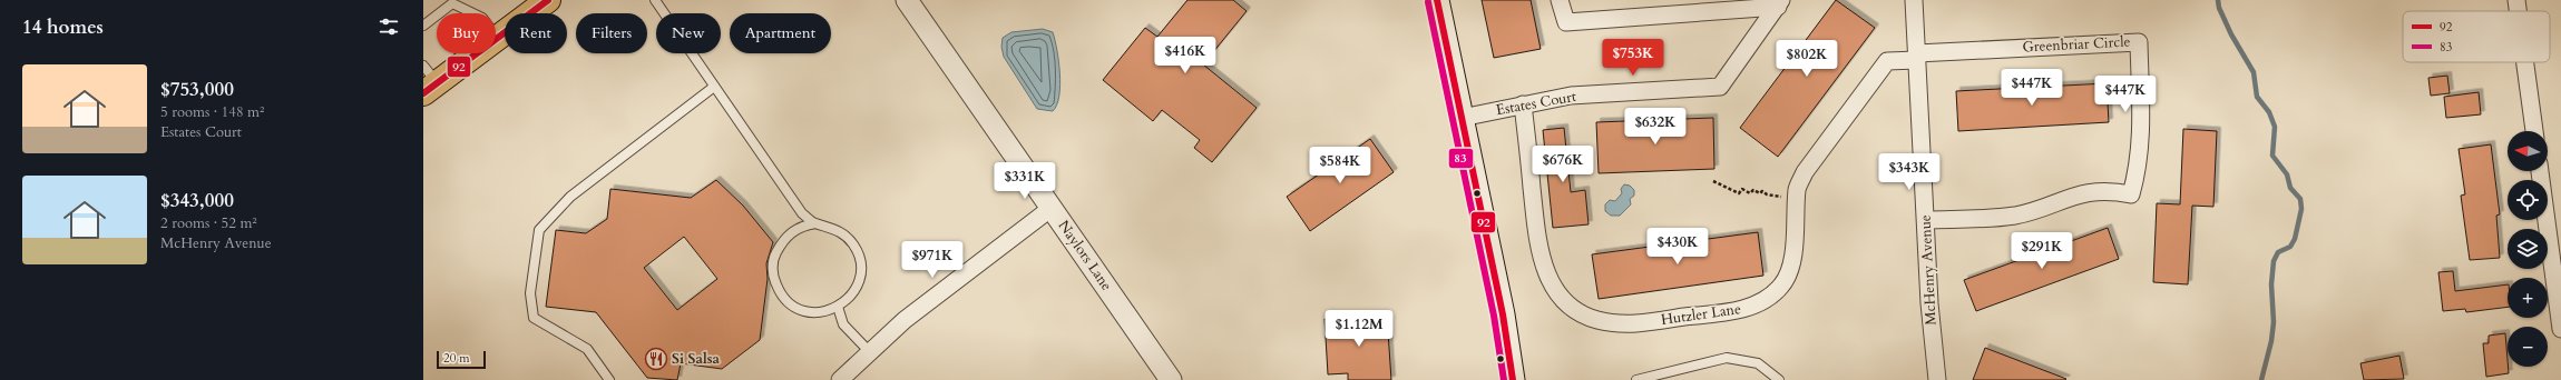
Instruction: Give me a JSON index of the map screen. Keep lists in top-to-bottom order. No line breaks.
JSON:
{"streets":{"street":["Greenbriar Circle","Estates Court","Naylors Lane","McHenry Avenue","Hutzler Lane"]},"crossings":[["Greenbriar Circle","McHenry Avenue"],["Greenbriar Circle","Hutzler Lane"],["Estates Court","Hutzler Lane"],["McHenry Avenue","Hutzler Lane"]],"places":{"restaurant":["Si Salsa"]},"lines":["transit line 92","transit line 83"],"legend":["92","83"],"scale_bar":"20 m","north":"left","page":{"heading":"14 homes","chip":["Buy","Rent","Filters","New","Apartment"],"price":["$416K","$753K","$802K","$447K","$447K","$632K","$676K","$584K","$343K","$331K","$430K","$291K","$971K","$1.12M"],"list":[{"name":"$753,000","note":"5 rooms · 148 m² · Estates Court"},{"name":"$343,000","note":"2 rooms · 52 m² · McHenry Avenue"}],"map_buttons":["+","−"],"scale":"20 m"}}
